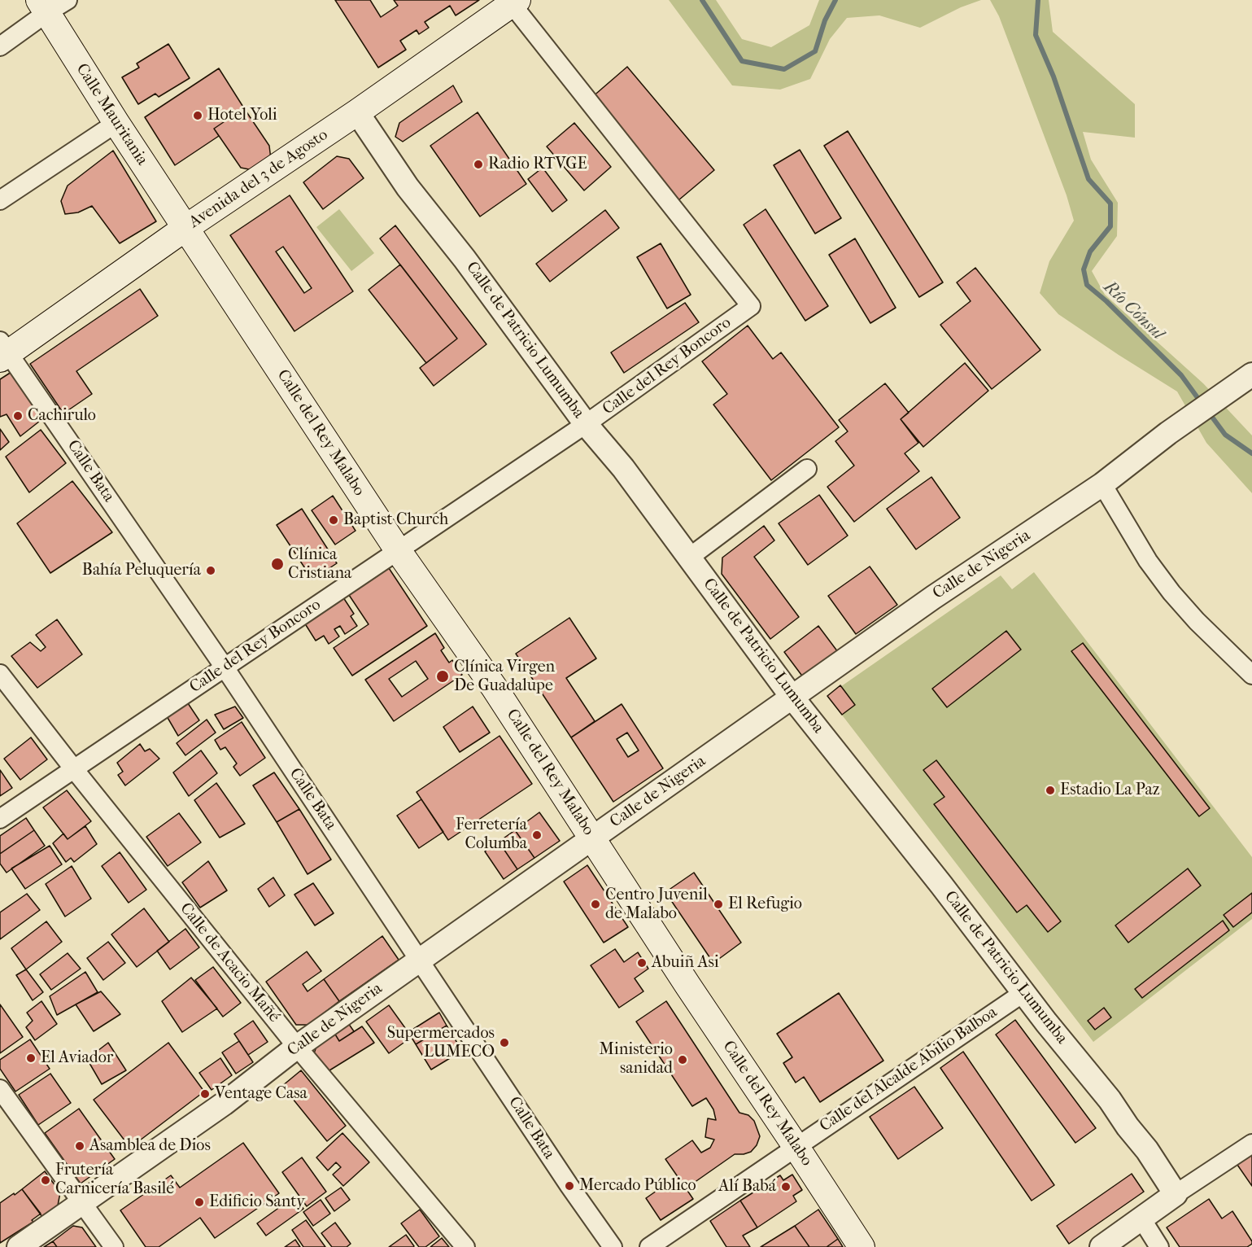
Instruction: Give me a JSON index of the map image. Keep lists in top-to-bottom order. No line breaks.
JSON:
{"streets":{"main road":["Calle Mauritania","Avenida del 3 de Agosto","Calle del Rey Malabo"],"street":["Calle de Patricio Lumumba","Calle del Rey Boncoro","Calle Bata","Calle de Nigeria","Calle de Acacio Mañé","Calle del Alcalde Abilio Balboa"]},"crossings":[["Calle Mauritania","Avenida del 3 de Agosto"],["Calle Mauritania","Calle del Rey Malabo"],["Avenida del 3 de Agosto","Calle de Patricio Lumumba"],["Avenida del 3 de Agosto","Calle del Rey Boncoro"],["Avenida del 3 de Agosto","Calle del Rey Malabo"],["Avenida del 3 de Agosto","Calle Bata"],["Calle de Patricio Lumumba","Calle del Rey Boncoro"],["Calle de Patricio Lumumba","Calle de Nigeria"],["Calle de Patricio Lumumba","Calle del Alcalde Abilio Balboa"],["Calle del Rey Boncoro","Calle del Rey Malabo"],["Calle del Rey Boncoro","Calle Bata"],["Calle del Rey Boncoro","Calle de Acacio Mañé"],["Calle del Rey Malabo","Calle de Nigeria"],["Calle del Rey Malabo","Calle del Alcalde Abilio Balboa"],["Calle Bata","Calle de Nigeria"],["Calle de Nigeria","Calle de Acacio Mañé"]],"water":["Río Cónsul"],"places":["Hotel Yoli","Radio RTVGE","Cachirulo","Baptist Church","Clínica Cristiana","Bahía Peluquería","Clínica Virgen De Guadalupe","Estadio La Paz","Ferretería Columba","Centro Juvenil de Malabo","El Refugio","Abuiñ Asi","Supermercados LUMECO","El Aviador","Ministerio sanidad","Ventage Casa","Asamblea de Dios","Frutería Carnicería Basilé","Mercado Público","Alí Babá","Edificio Santy"]}
